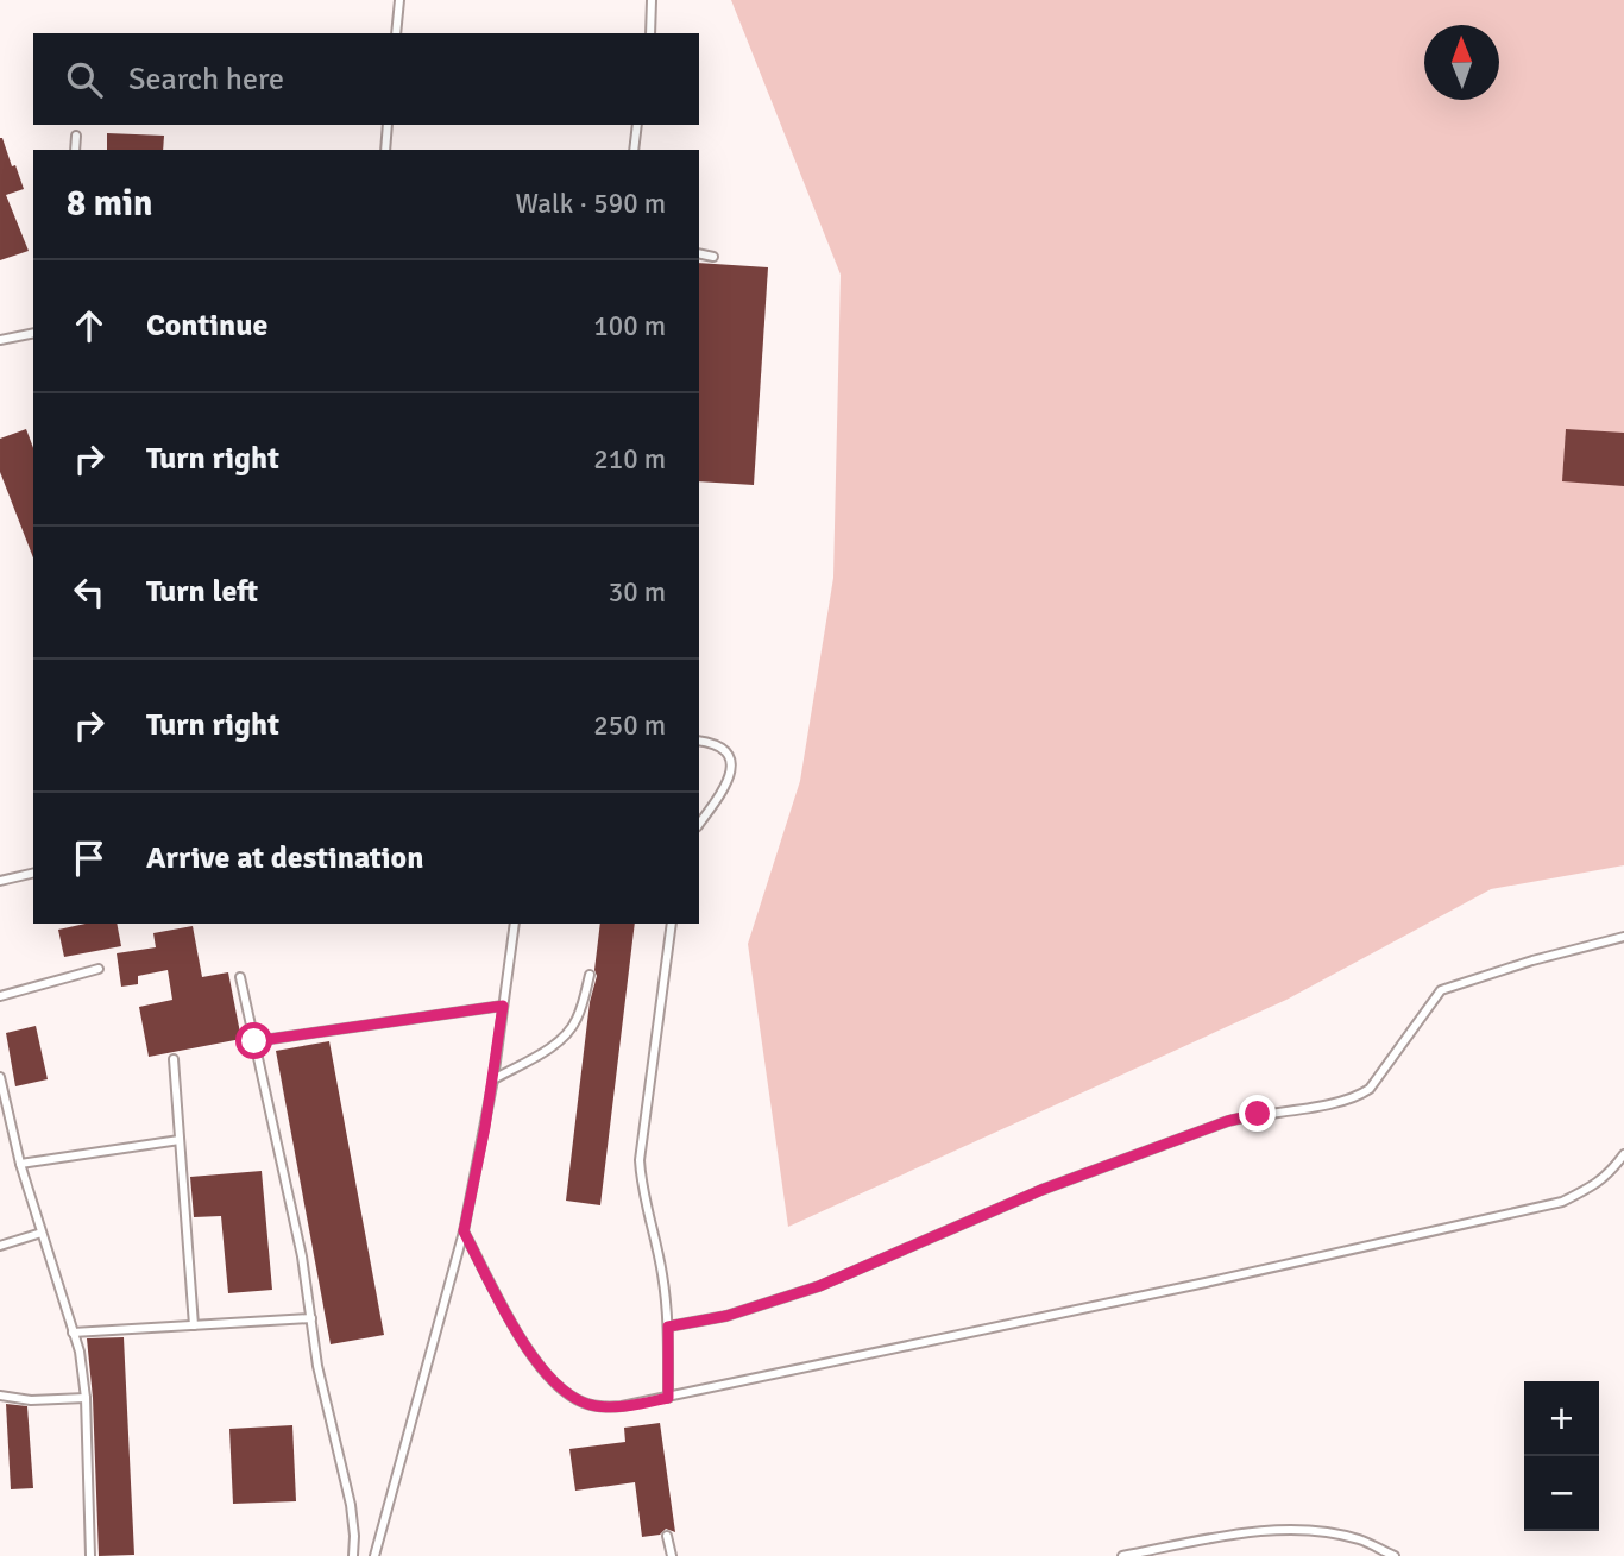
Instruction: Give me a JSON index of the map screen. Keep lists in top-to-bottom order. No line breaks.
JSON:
{"north":"top","page":{"search":"Search here","heading":["8 min","Walk · 590 m"],"list":[["Continue","100 m"],["Turn right","210 m"],["Turn left","30 m"],["Turn right","250 m"],"Arrive at destination"],"map_buttons":["+","−"]}}
